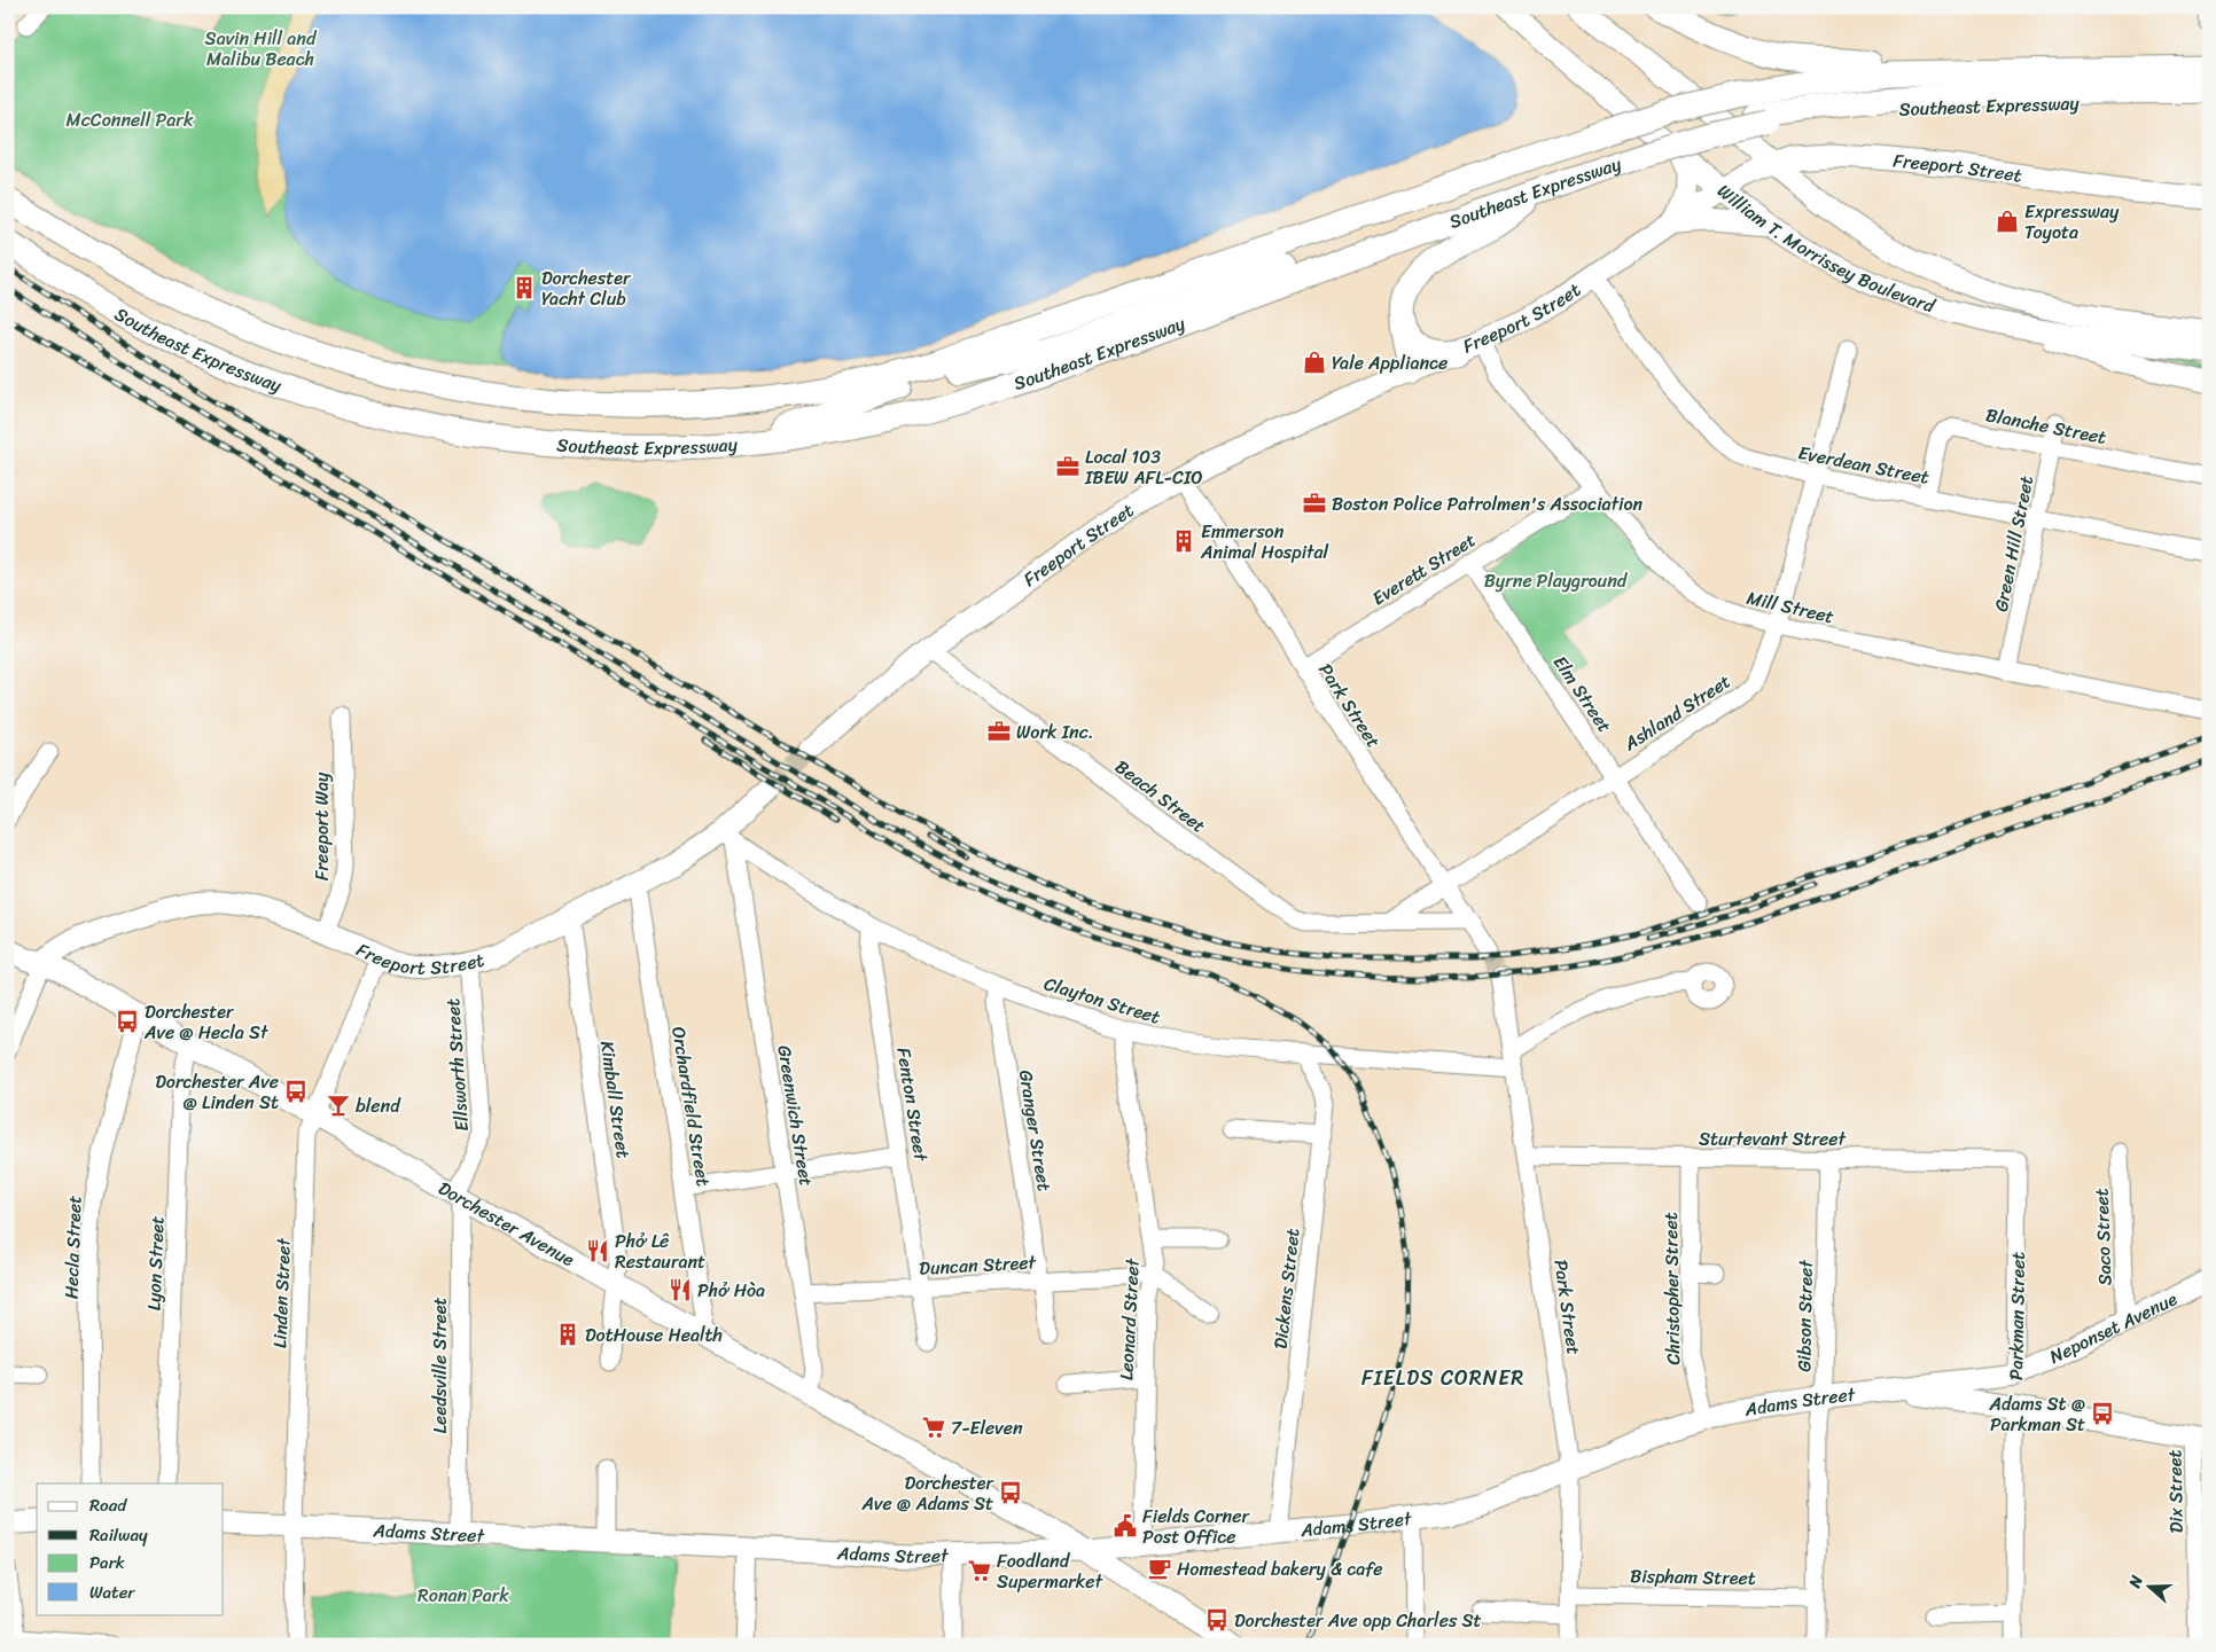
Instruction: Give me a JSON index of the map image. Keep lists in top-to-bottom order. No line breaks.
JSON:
{"streets":{"highway":["Southeast Expressway"],"main road":["Freeport Street","William T. Morrissey Boulevard","Dorchester Avenue","Parkman Street","Neponset Avenue","Adams Street"],"street":["Blanche Street","Everdean Street","Green Hill Street","Everett Street","Mill Street","Elm Street","Park Street","Ashland Street","Beach Street","Freeport Way","Clayton Street","Ellsworth Street","Kimball Street","Fenton Street","Orchardfield Street","Greenwich Street","Granger Street","Sturtevant Street","Saco Street","Hecla Street","Lyon Street","Duncan Street","Dickens Street","Christopher Street","Linden Street","Gibson Street","Leonard Street","Leedsville Street","Dix Street","Bispham Street"]},"crossings":[["Freeport Street","William T. Morrissey Boulevard"],["Freeport Street","Everdean Street"],["Freeport Street","Mill Street"],["Freeport Street","Park Street"],["Freeport Street","Beach Street"],["Freeport Street","Freeport Way"],["Freeport Street","Clayton Street"],["Freeport Street","Ellsworth Street"],["Freeport Street","Kimball Street"],["Freeport Street","Orchardfield Street"],["Freeport Street","Greenwich Street"],["Freeport Street","Dorchester Avenue"],["Freeport Street","Linden Street"],["Blanche Street","Everdean Street"],["Blanche Street","Green Hill Street"],["Everdean Street","Green Hill Street"],["Everdean Street","Ashland Street"],["Green Hill Street","Mill Street"],["Everett Street","Mill Street"],["Everett Street","Elm Street"],["Everett Street","Park Street"],["Mill Street","Ashland Street"],["Elm Street","Ashland Street"],["Park Street","Ashland Street"],["Park Street","Beach Street"],["Park Street","Clayton Street"],["Park Street","Sturtevant Street"],["Park Street","Adams Street"],["Park Street","Bispham Street"],["Clayton Street","Fenton Street"],["Clayton Street","Greenwich Street"],["Clayton Street","Granger Street"],["Clayton Street","Dickens Street"],["Clayton Street","Leonard Street"],["Ellsworth Street","Dorchester Avenue"],["Ellsworth Street","Leedsville Street"],["Kimball Street","Dorchester Avenue"],["Fenton Street","Duncan Street"],["Orchardfield Street","Dorchester Avenue"],["Greenwich Street","Dorchester Avenue"],["Greenwich Street","Duncan Street"],["Granger Street","Duncan Street"],["Sturtevant Street","Christopher Street"],["Sturtevant Street","Gibson Street"],["Sturtevant Street","Parkman Street"],["Dorchester Avenue","Hecla Street"],["Dorchester Avenue","Lyon Street"],["Dorchester Avenue","Linden Street"],["Dorchester Avenue","Leedsville Street"],["Dorchester Avenue","Adams Street"],["Saco Street","Neponset Avenue"],["Duncan Street","Leonard Street"],["Dickens Street","Adams Street"],["Christopher Street","Adams Street"],["Linden Street","Adams Street"],["Gibson Street","Adams Street"],["Gibson Street","Bispham Street"],["Parkman Street","Neponset Avenue"],["Parkman Street","Adams Street"],["Leonard Street","Adams Street"],["Neponset Avenue","Adams Street"],["Leedsville Street","Adams Street"],["Adams Street","Dix Street"]],"districts":["FIELDS CORNER"],"parks":["Savin Hill and Malibu Beach","McConnell Park","Byrne Playground","Ronan Park"],"places":{"shop":["Expressway Toyota","Yale Appliance"],"building":["Dorchester Yacht Club","Emmerson Animal Hospital","DotHouse Health"],"office":["Local 103 IBEW AFL-CIO","Boston Police Patrolmen's Association","Work Inc."],"bus stop":["Dorchester Ave @ Hecla St","Dorchester Ave @ Linden St","Adams St @ Parkman St","Dorchester Ave @ Adams St","Dorchester Ave opp Charles St"],"bar":["blend"],"restaurant":["Phở Lê Restaurant","Phở Hòa"],"supermarket":["7-Eleven","Foodland Supermarket"],"public building":["Fields Corner Post Office"],"cafe":["Homestead bakery & cafe"]},"legend":["Road","Railway","Park","Water"],"north":"left"}
